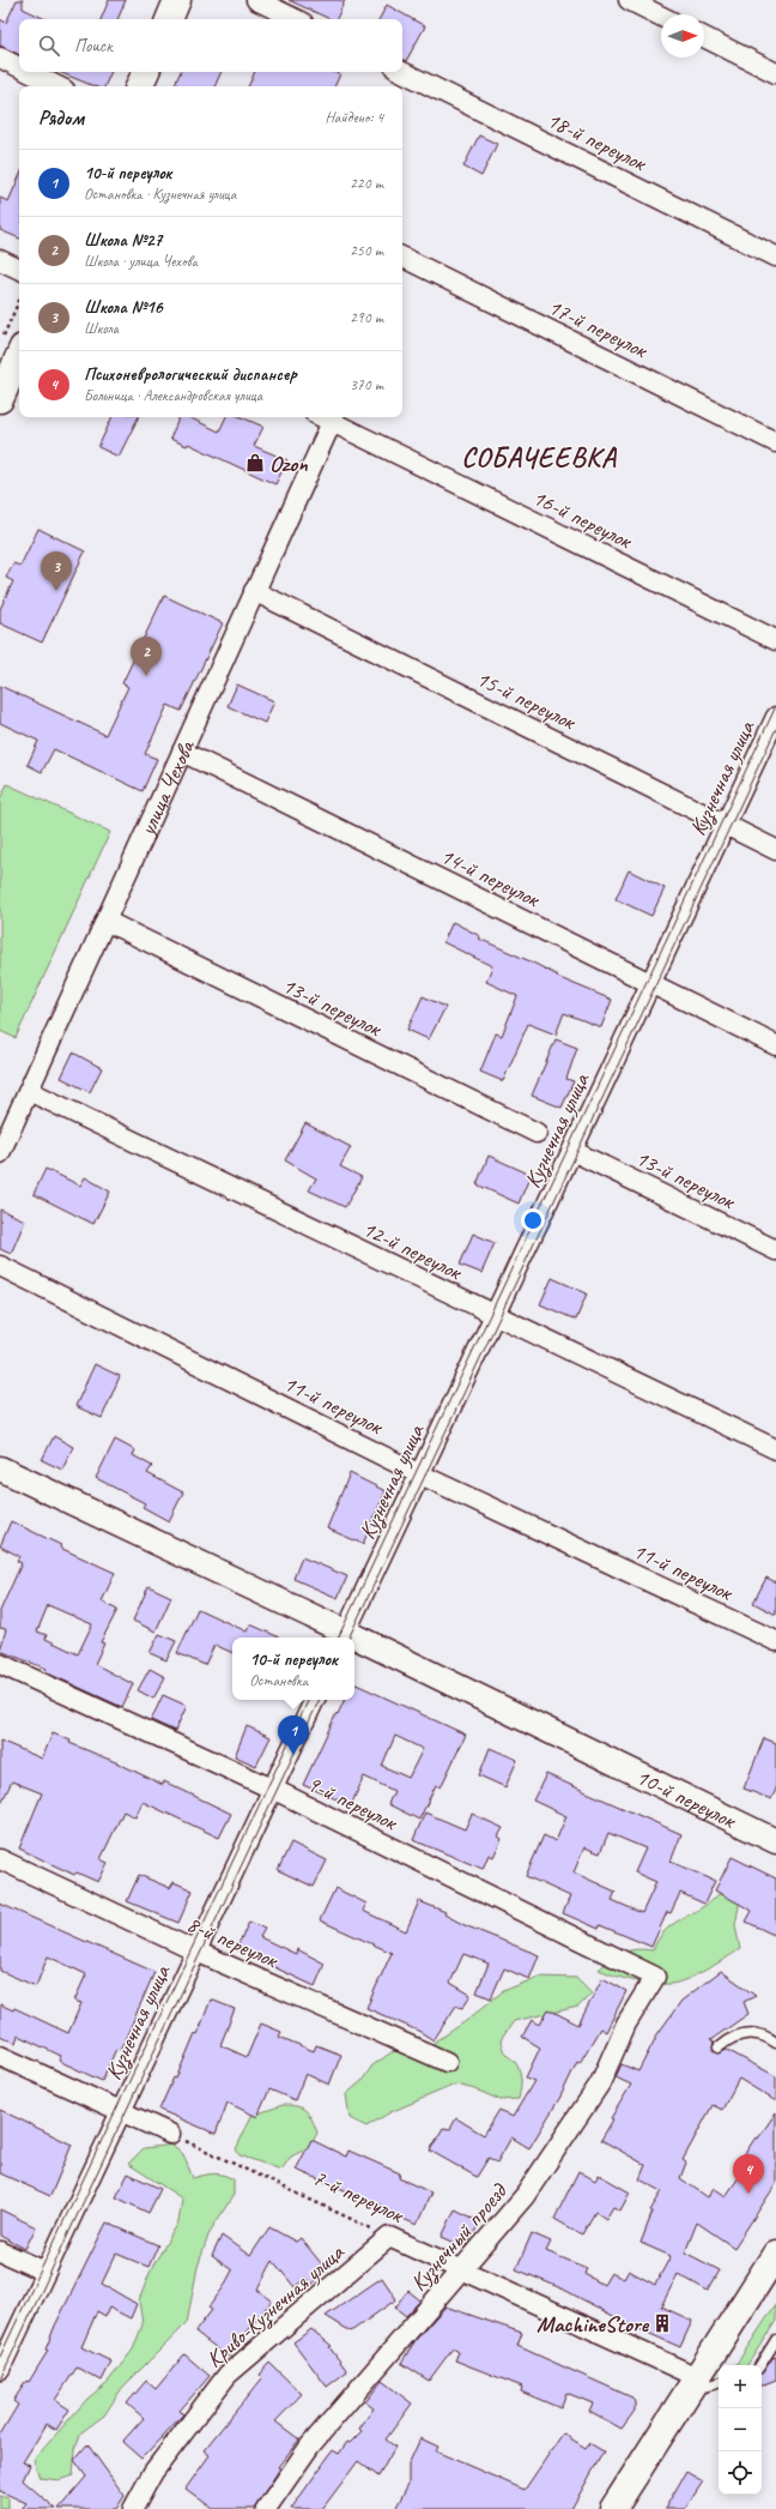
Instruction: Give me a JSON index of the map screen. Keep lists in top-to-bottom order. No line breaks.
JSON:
{"streets":{"street":["18-й переулок","17-й переулок","16-й переулок","15-й переулок","Кузнечная улица","улица Чехова","14-й переулок","13-й переулок","12-й переулок","11-й переулок","10-й переулок","9-й переулок","8-й переулок","7-й переулок","Кузнечный проезд","Криво-Кузнечная улица"]},"crossings":[["16-й переулок","улица Чехова"],["15-й переулок","Кузнечная улица"],["15-й переулок","улица Чехова"],["Кузнечная улица","14-й переулок"],["Кузнечная улица","13-й переулок"],["Кузнечная улица","12-й переулок"],["Кузнечная улица","11-й переулок"],["Кузнечная улица","10-й переулок"],["Кузнечная улица","9-й переулок"],["Кузнечная улица","8-й переулок"],["улица Чехова","14-й переулок"],["улица Чехова","13-й переулок"],["улица Чехова","12-й переулок"],["9-й переулок","Кузнечный проезд"],["7-й переулок","Кузнечный проезд"],["7-й переулок","Криво-Кузнечная улица"]],"districts":["СОБАЧЕЕВКА"],"places":{"shop":["Ozon"],"building":["MachineStore"]},"north":"right","page":{"search":"Поиск","heading":["Рядом","Найдено: 4"],"list":[{"mark":"1","name":"10-й переулок","note":"Остановка · Кузнечная улица","value":"220 m"},{"mark":"2","name":"Школа №27","note":"Школа · улица Чехова","value":"250 m"},{"mark":"3","name":"Школа №16","note":"Школа","value":"290 m"},{"mark":"4","name":"Психоневрологический диспансер","note":"Больница · Александровская улица","value":"370 m"}],"pins":["3","2","1","4"],"popup":["10-й переулок","Остановка"],"map_buttons":["+","−"]}}
